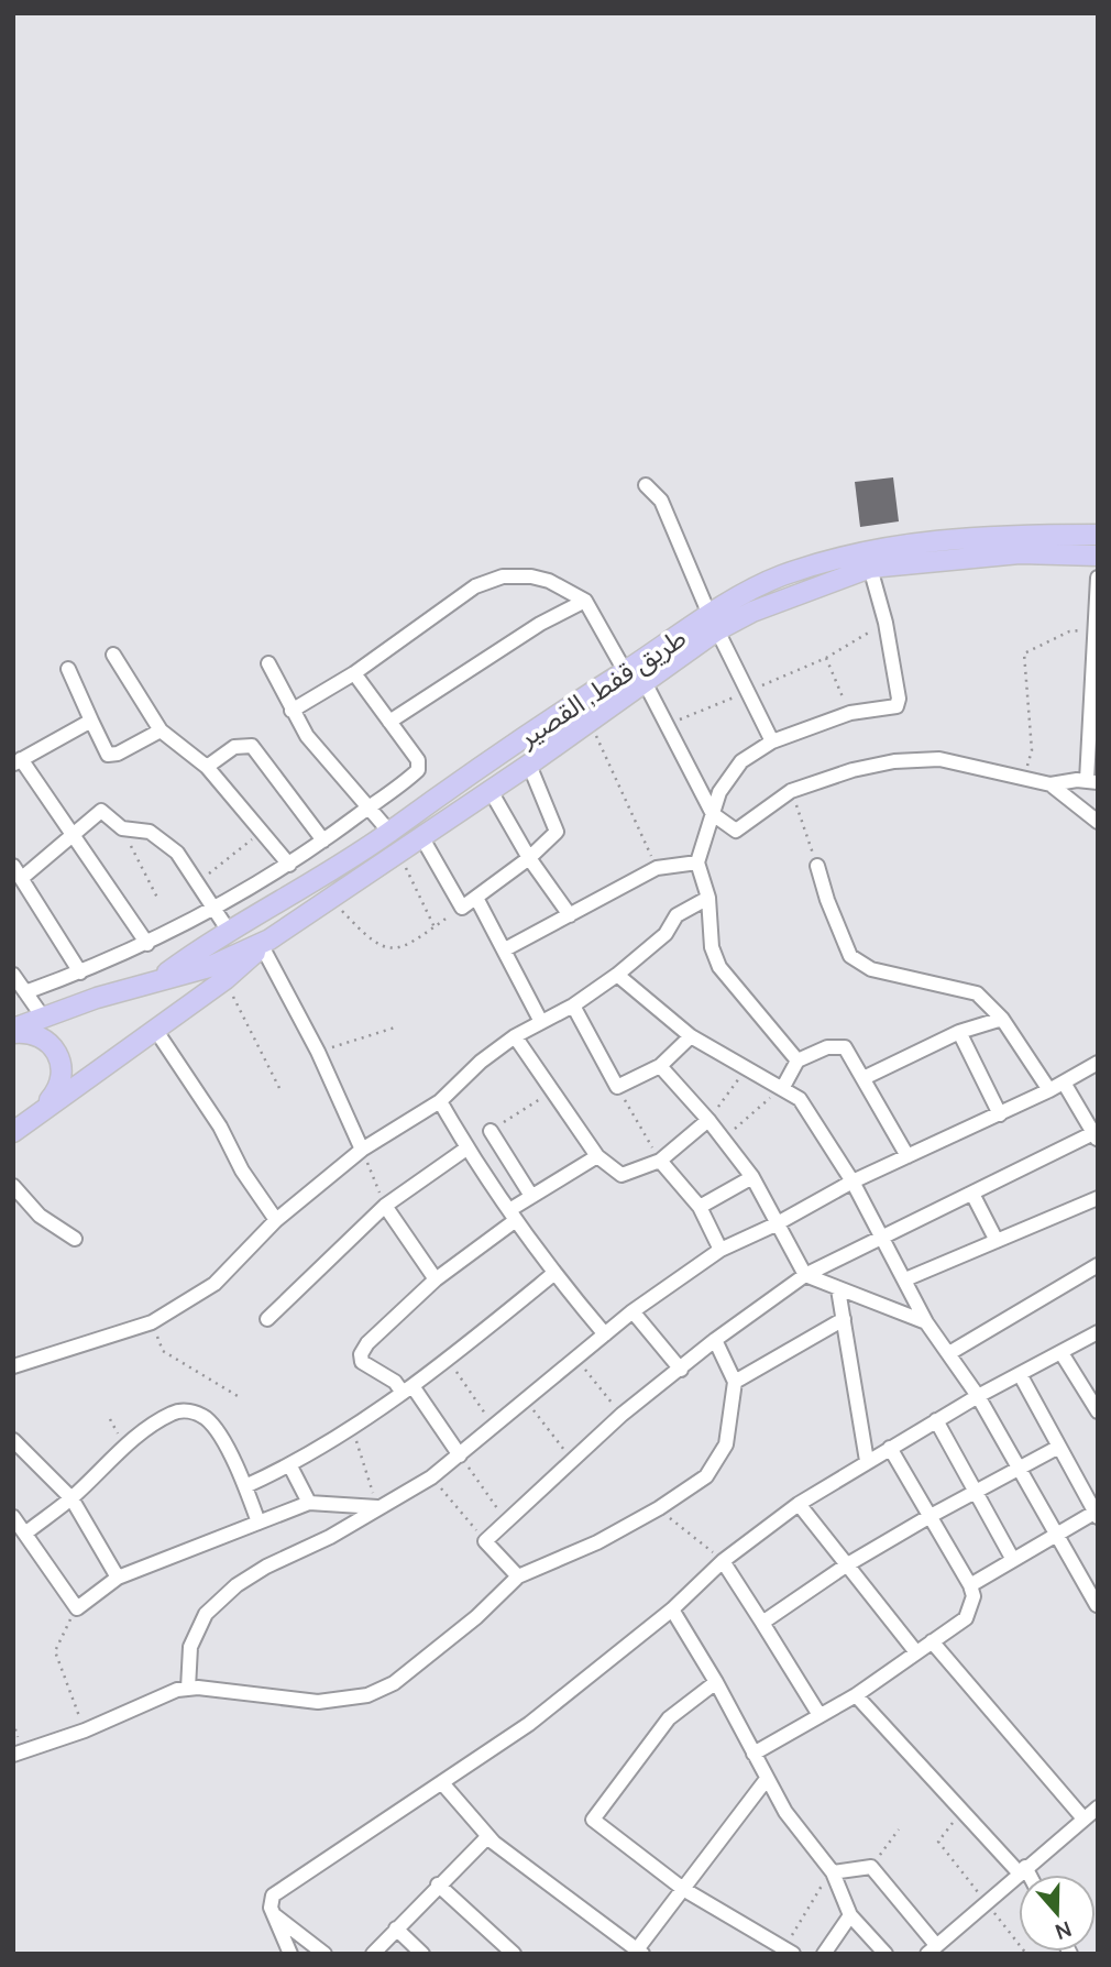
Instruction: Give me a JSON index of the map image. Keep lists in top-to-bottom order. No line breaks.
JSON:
{"streets":{"main road":["طريق قفط, القصير"]},"north":"bottom"}
